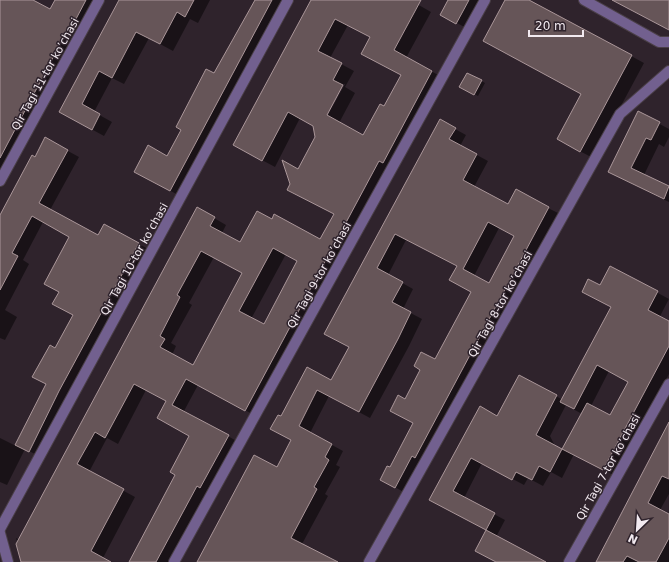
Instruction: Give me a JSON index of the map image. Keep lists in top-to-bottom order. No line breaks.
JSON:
{"streets":{"street":["Qir Tagi 11-tor koʼchasi","Qir Tagi 10-tor koʼchasi","Qir Tagi 9-tor koʼchasi","Qir Tagi 8-tor koʼchasi","Qir Tagi 7-tor koʼchasi"]},"scale_bar":"20 m","north":"bottom left"}
